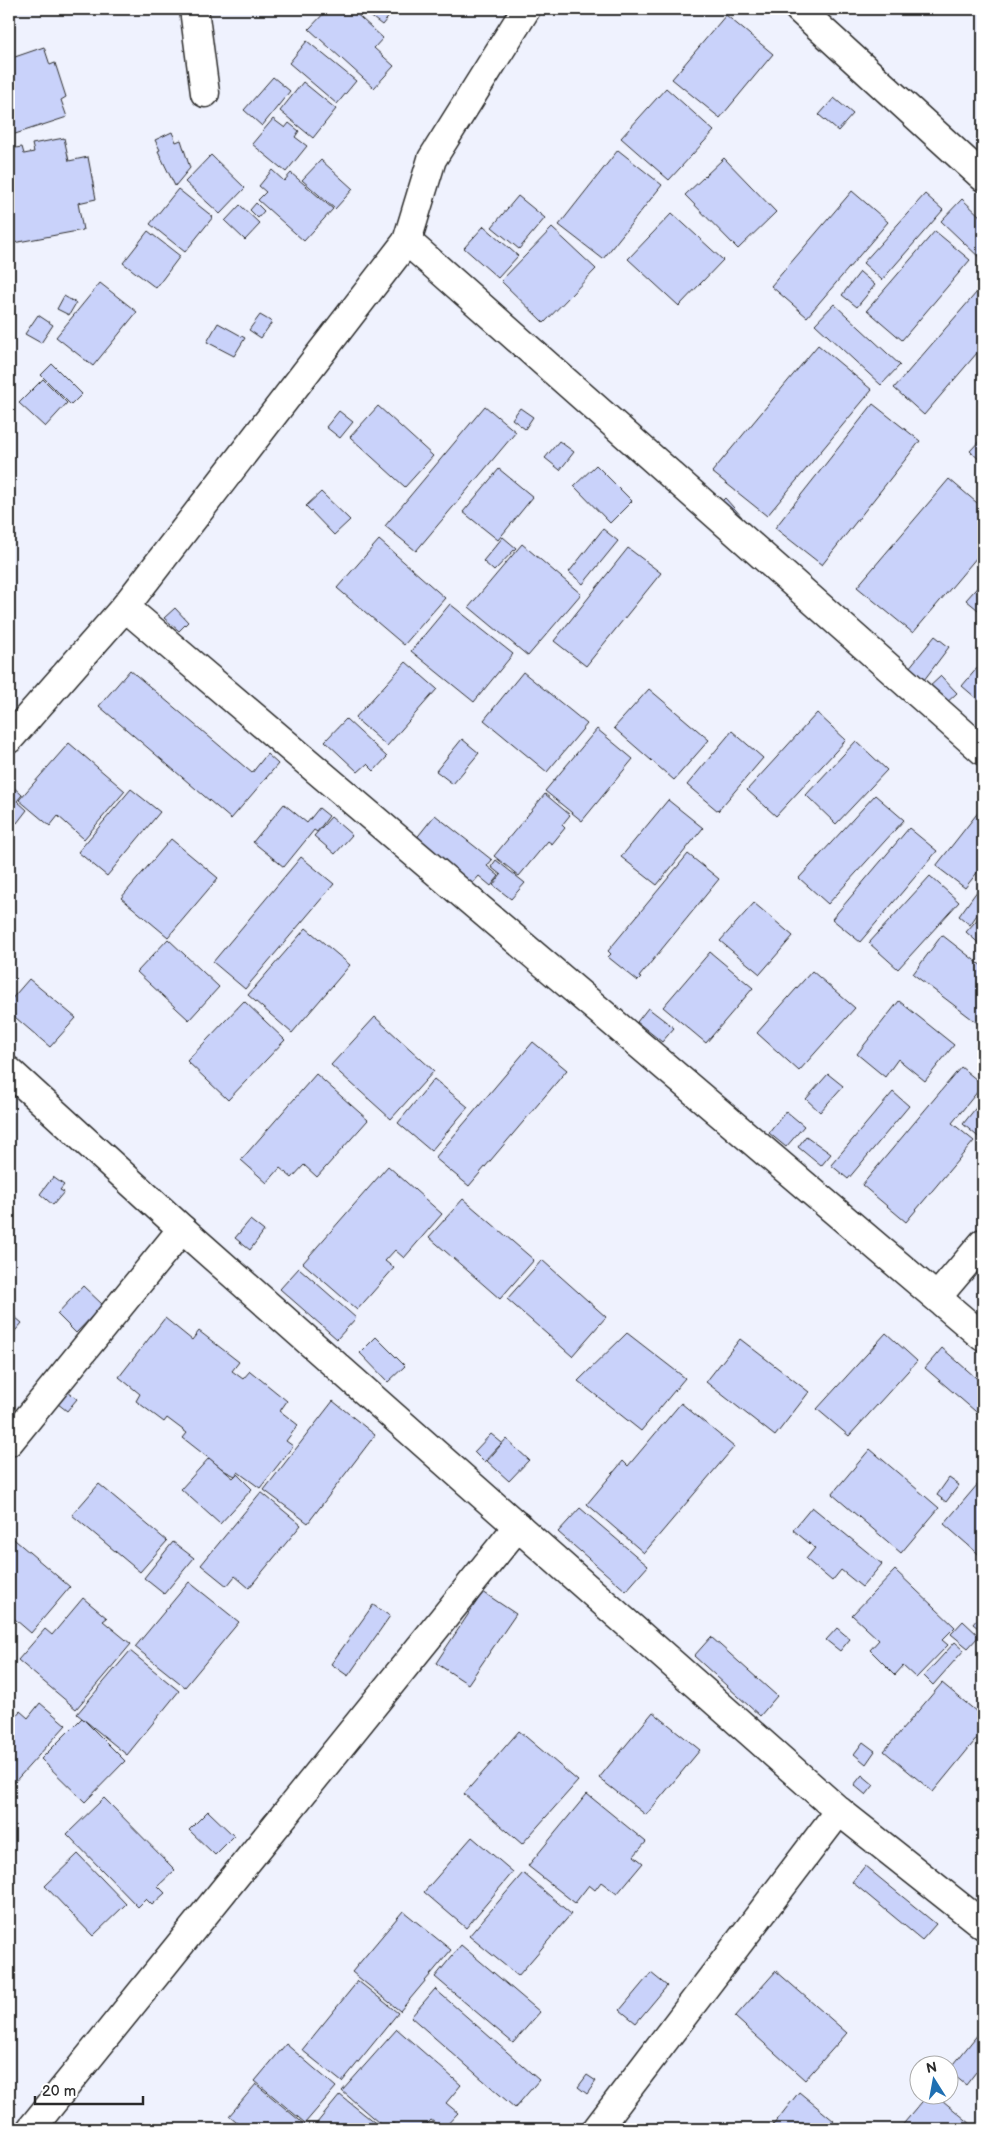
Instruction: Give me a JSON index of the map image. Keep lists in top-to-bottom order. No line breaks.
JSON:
{"scale_bar":"20 m","north":"top"}
